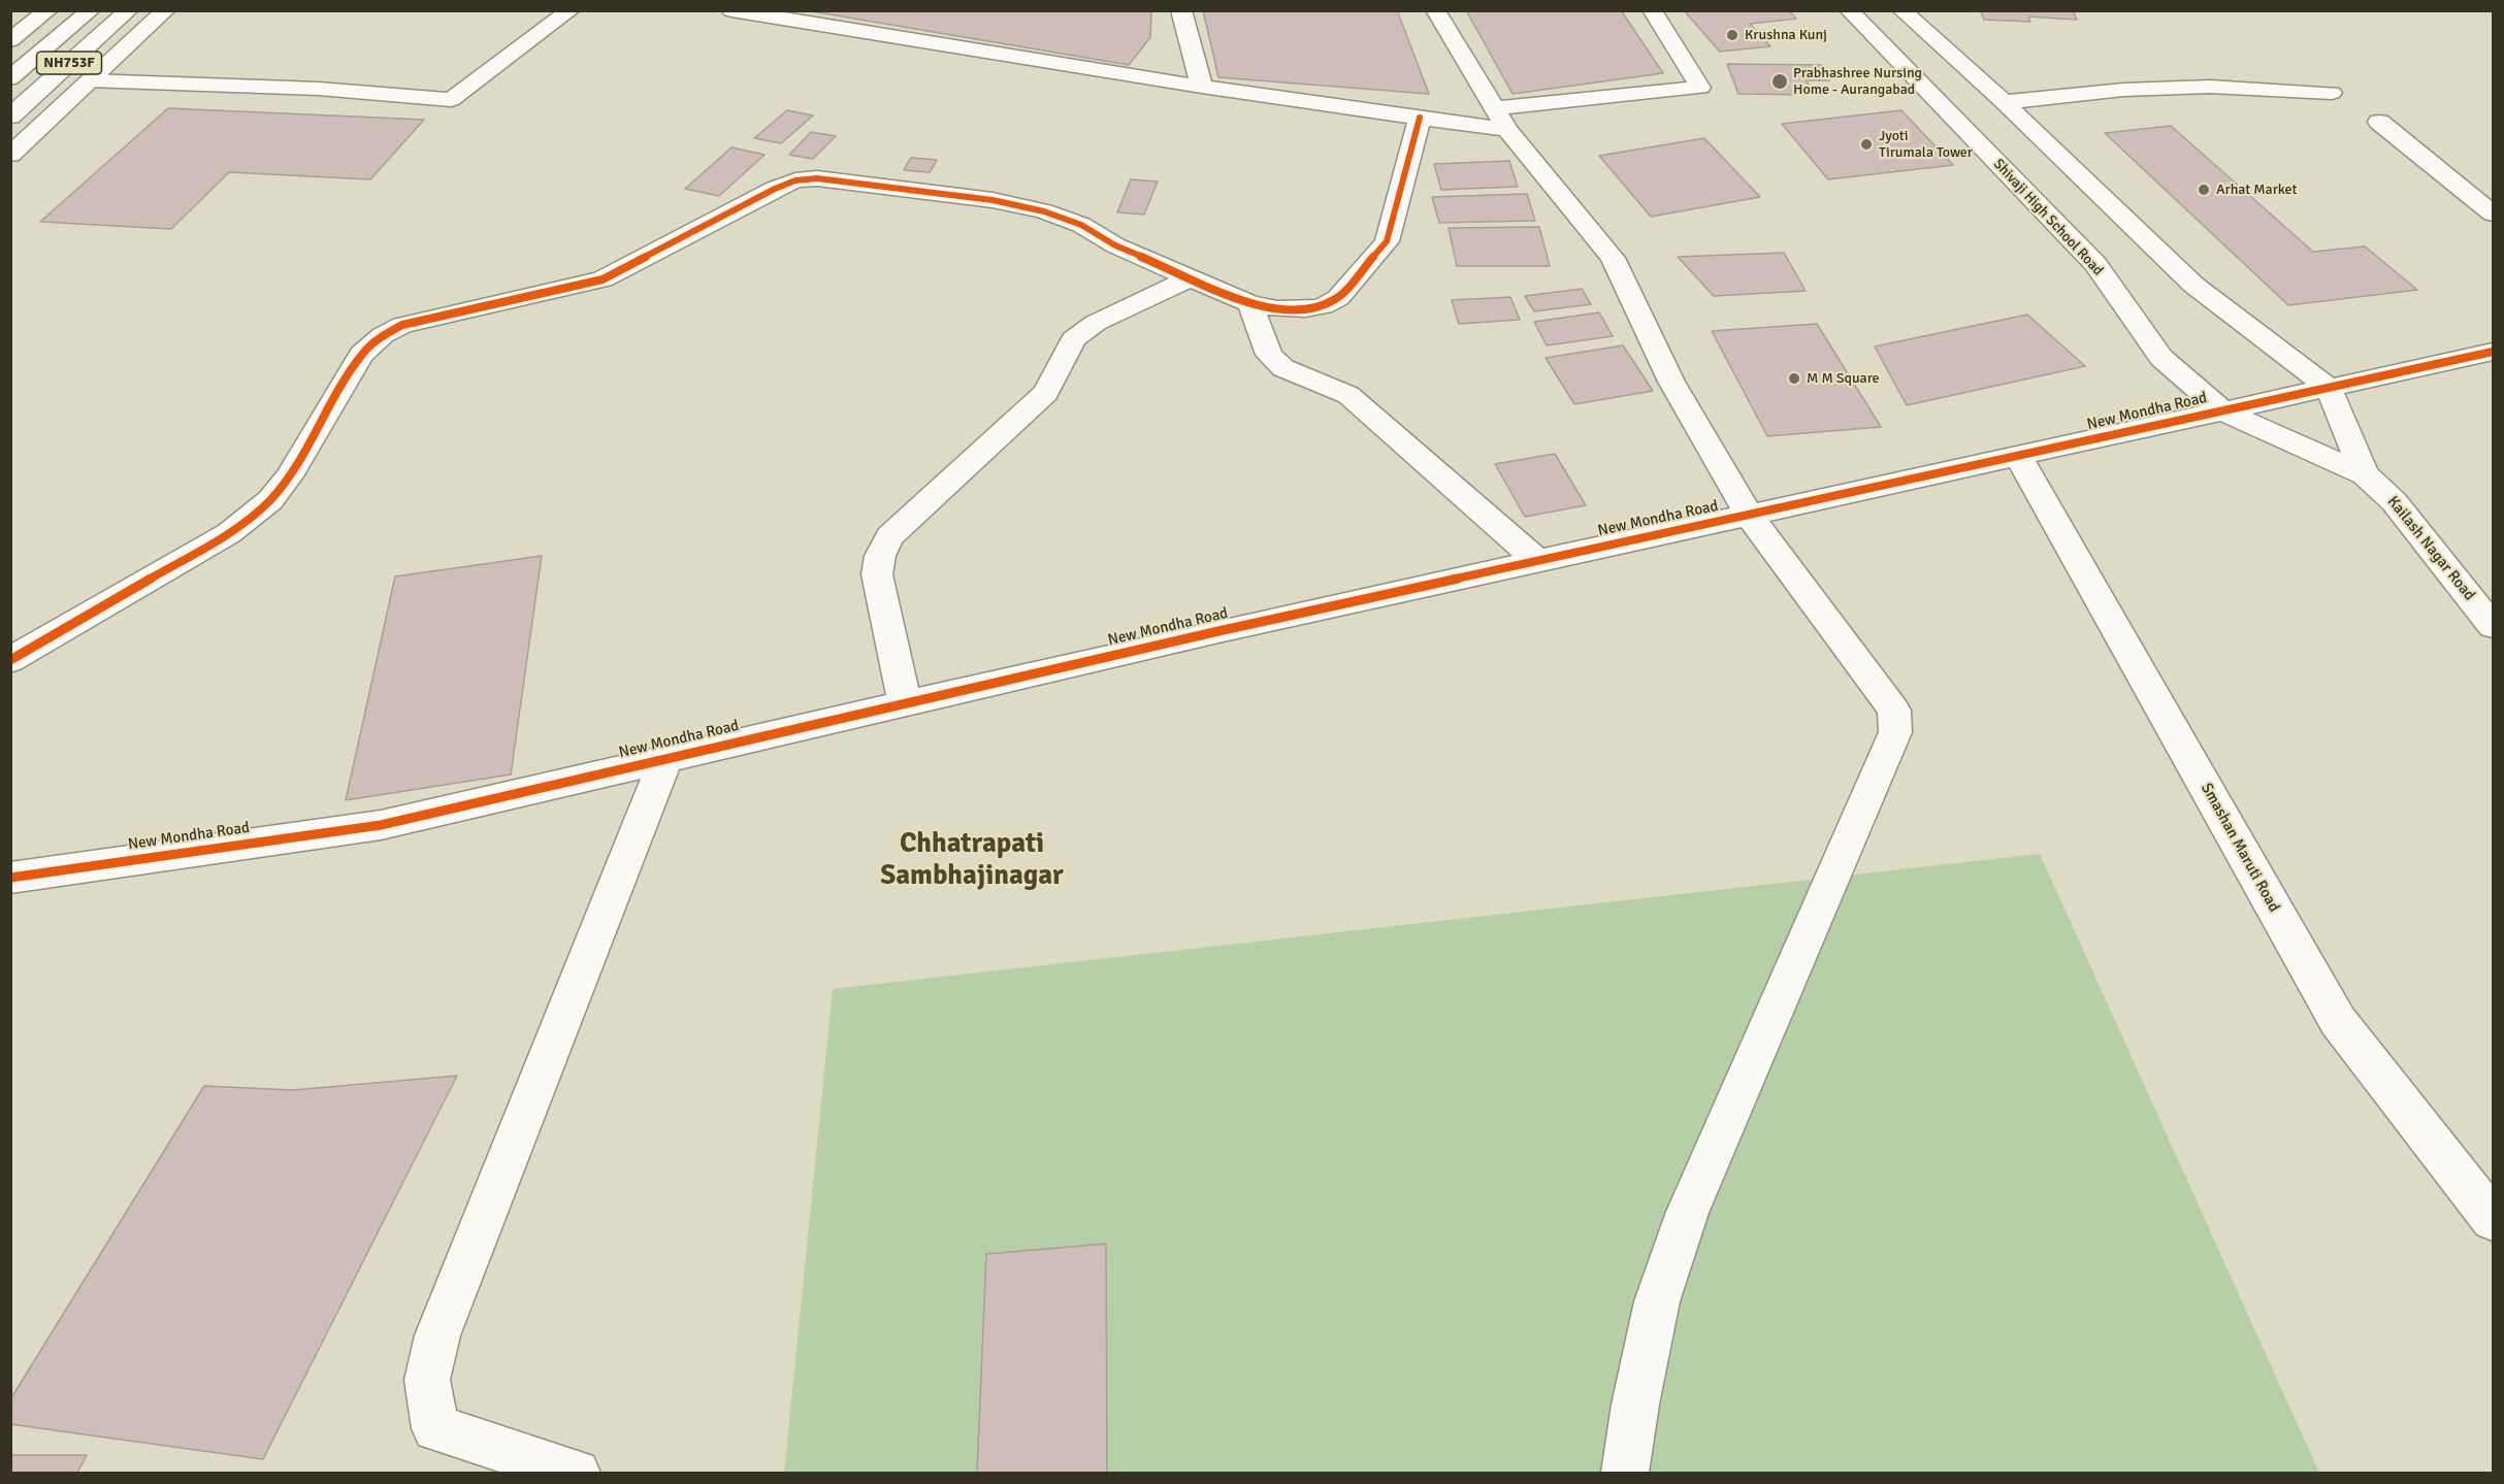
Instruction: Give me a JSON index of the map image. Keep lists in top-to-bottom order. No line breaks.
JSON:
{"streets":{"main road":["NH753F","Shivaji High School Road","New Mondha Road","Kailash Nagar Road","Smashan Maruti Road"]},"crossings":[["Shivaji High School Road","New Mondha Road"],["Shivaji High School Road","Kailash Nagar Road"],["New Mondha Road","Smashan Maruti Road"]],"districts":["Chhatrapati Sambhajinagar"],"places":["Krushna Kunj","Prabhashree Nursing Home - Aurangabad","Jyoti Tirumala Tower","Arhat Market","M M Square"]}
